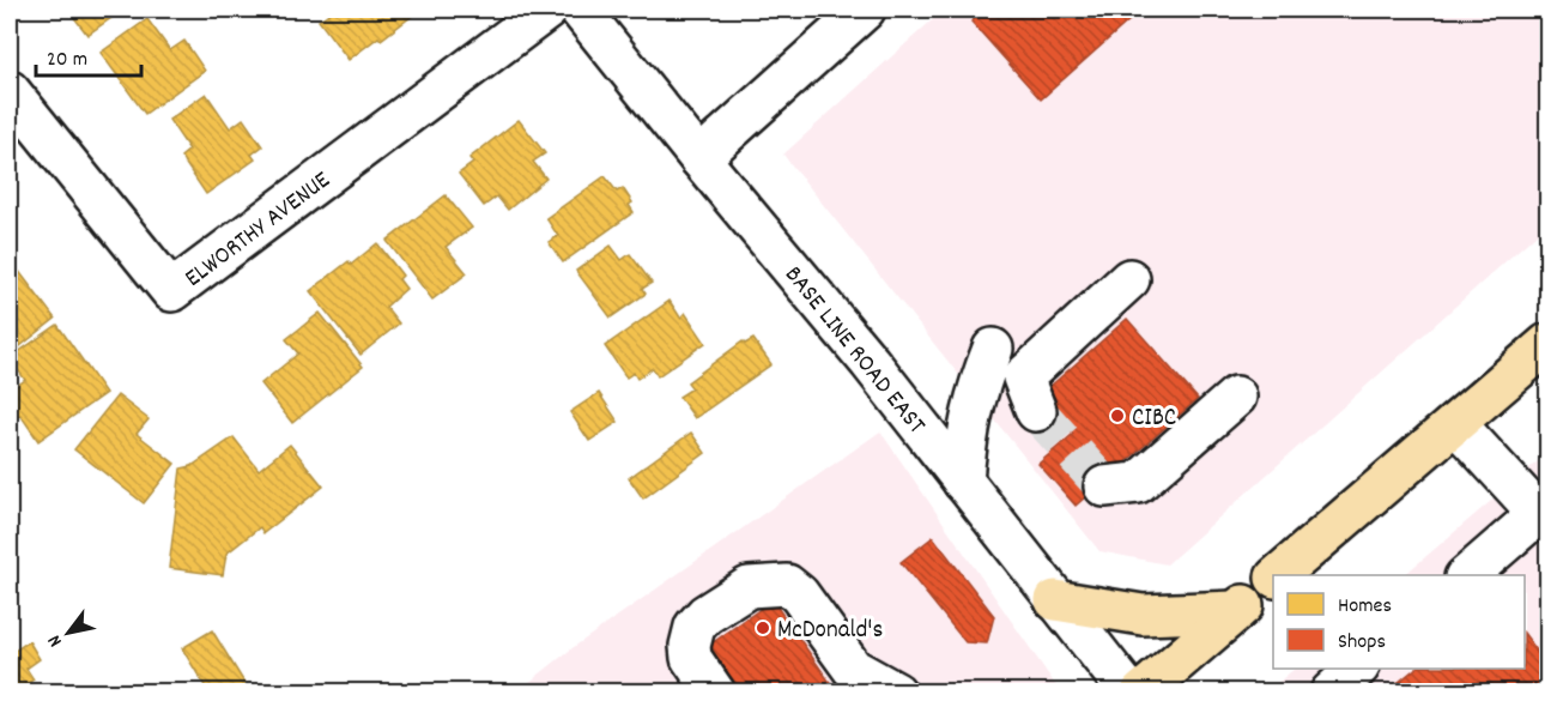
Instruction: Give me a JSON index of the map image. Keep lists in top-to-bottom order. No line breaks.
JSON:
{"streets":{"street":["ELWORTHY AVENUE","BASE LINE ROAD EAST"]},"places":["CIBC","McDonald's"],"legend":["Homes","Shops"],"scale_bar":"20 m","north":"bottom left"}
